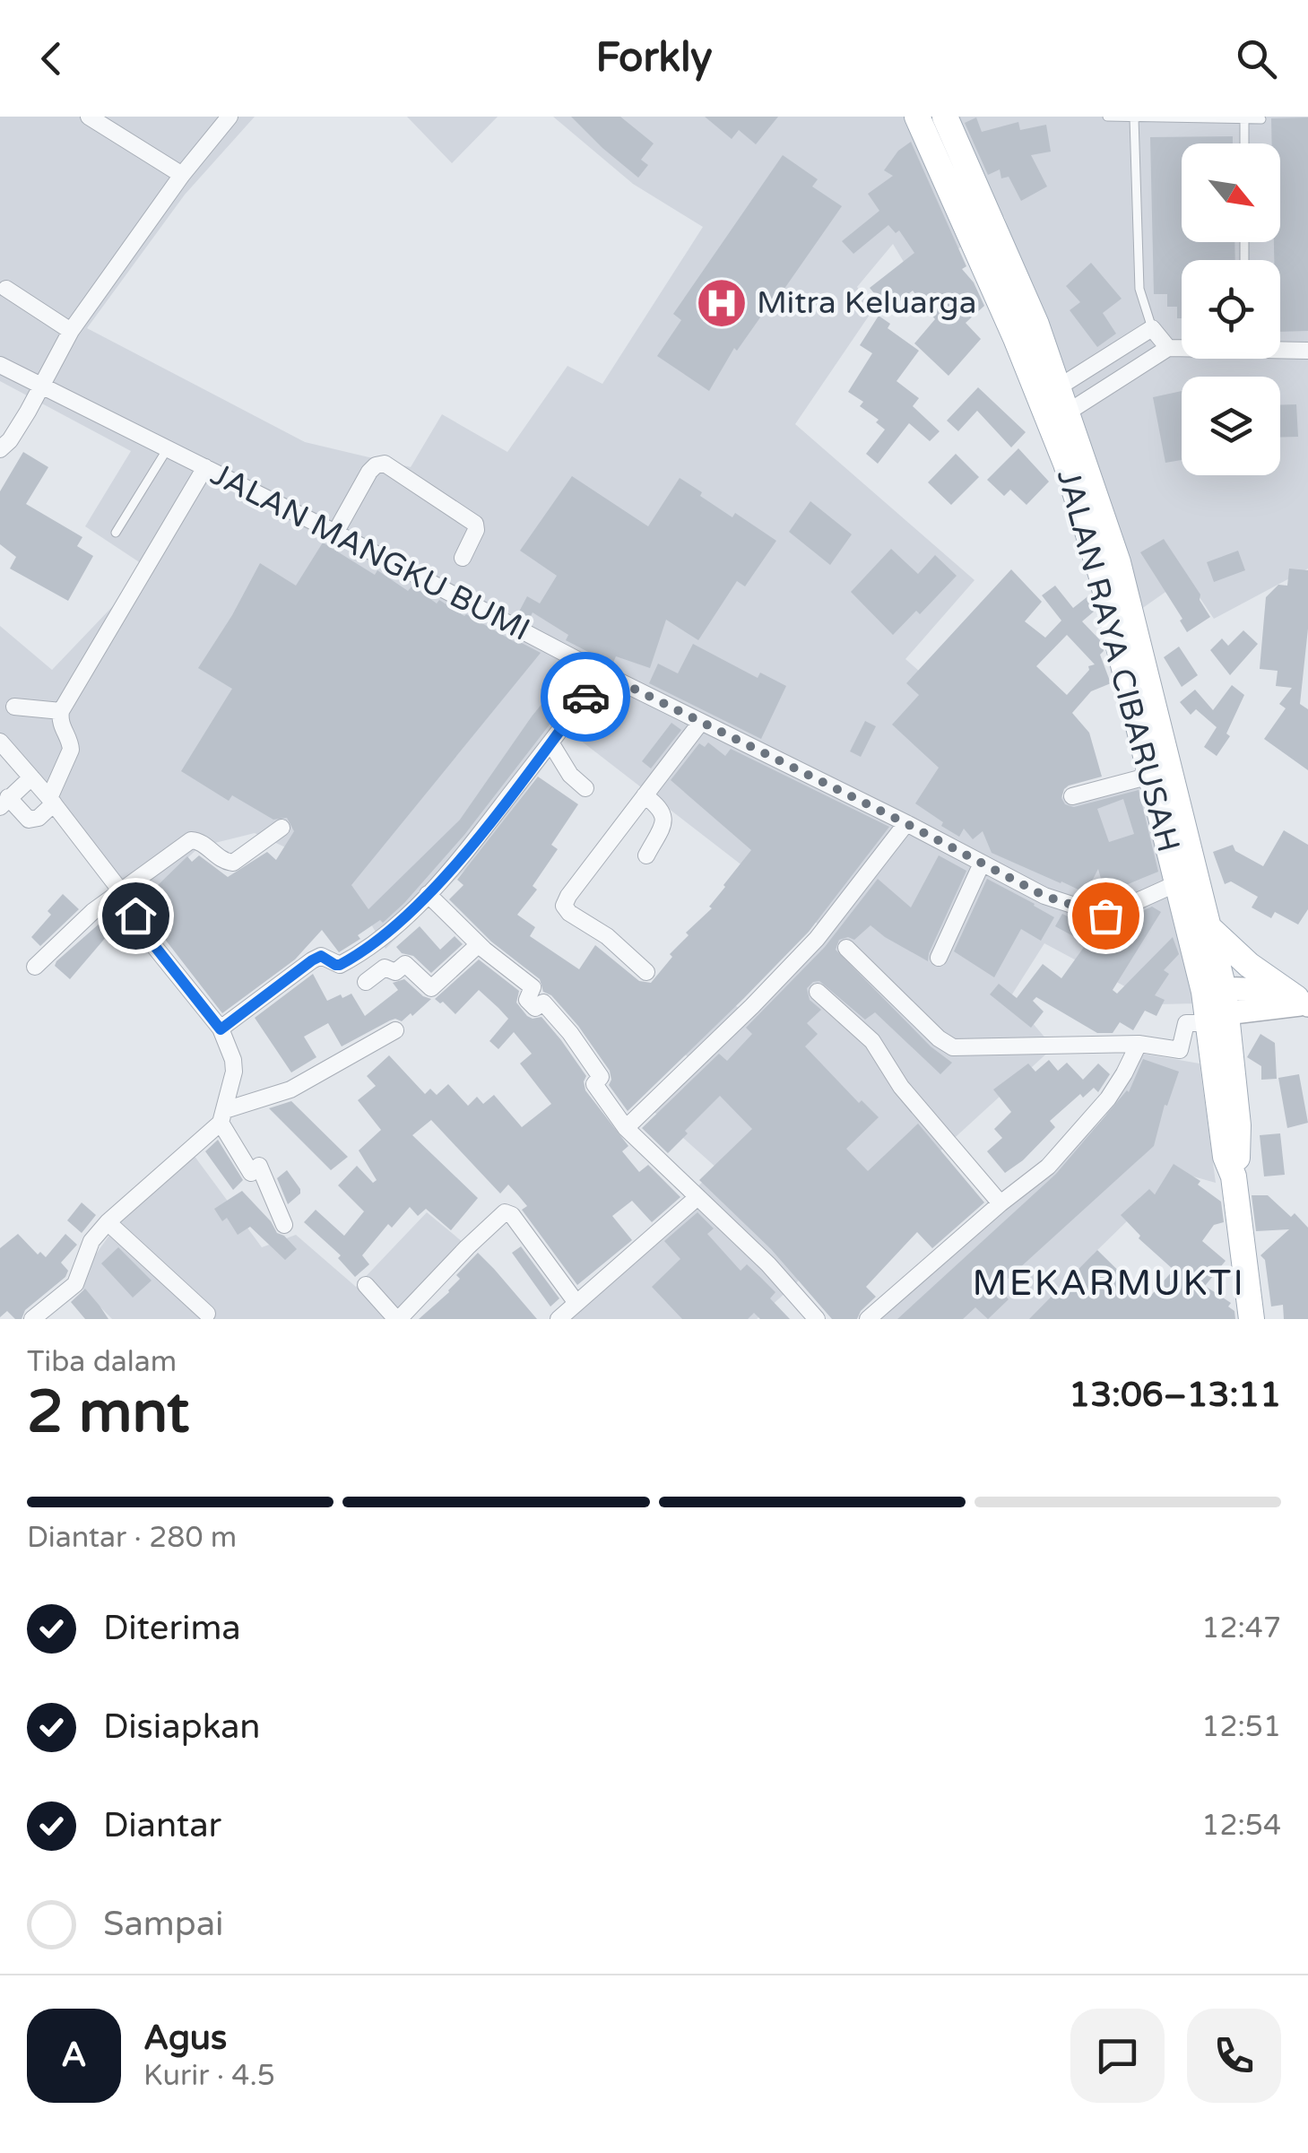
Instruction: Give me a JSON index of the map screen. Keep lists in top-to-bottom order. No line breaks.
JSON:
{"streets":{"main road":["JALAN RAYA CIBARUSAH"],"street":["JALAN MANGKU BUMI"]},"crossings":[["JALAN MANGKU BUMI","JALAN RAYA CIBARUSAH"]],"districts":["MEKARMUKTI"],"places":{"hospital":["Mitra Keluarga"]},"north":"bottom right","page":{"header":"Forkly","heading":["2 mnt","Tiba dalam","13:06–13:11"],"panel":["Agus","Kurir · 4.5"],"bar":"Diantar · 280 m","list":[["Diterima","12:47"],["Disiapkan","12:51"],["Diantar","12:54"],"Sampai"],"round":"A"}}
